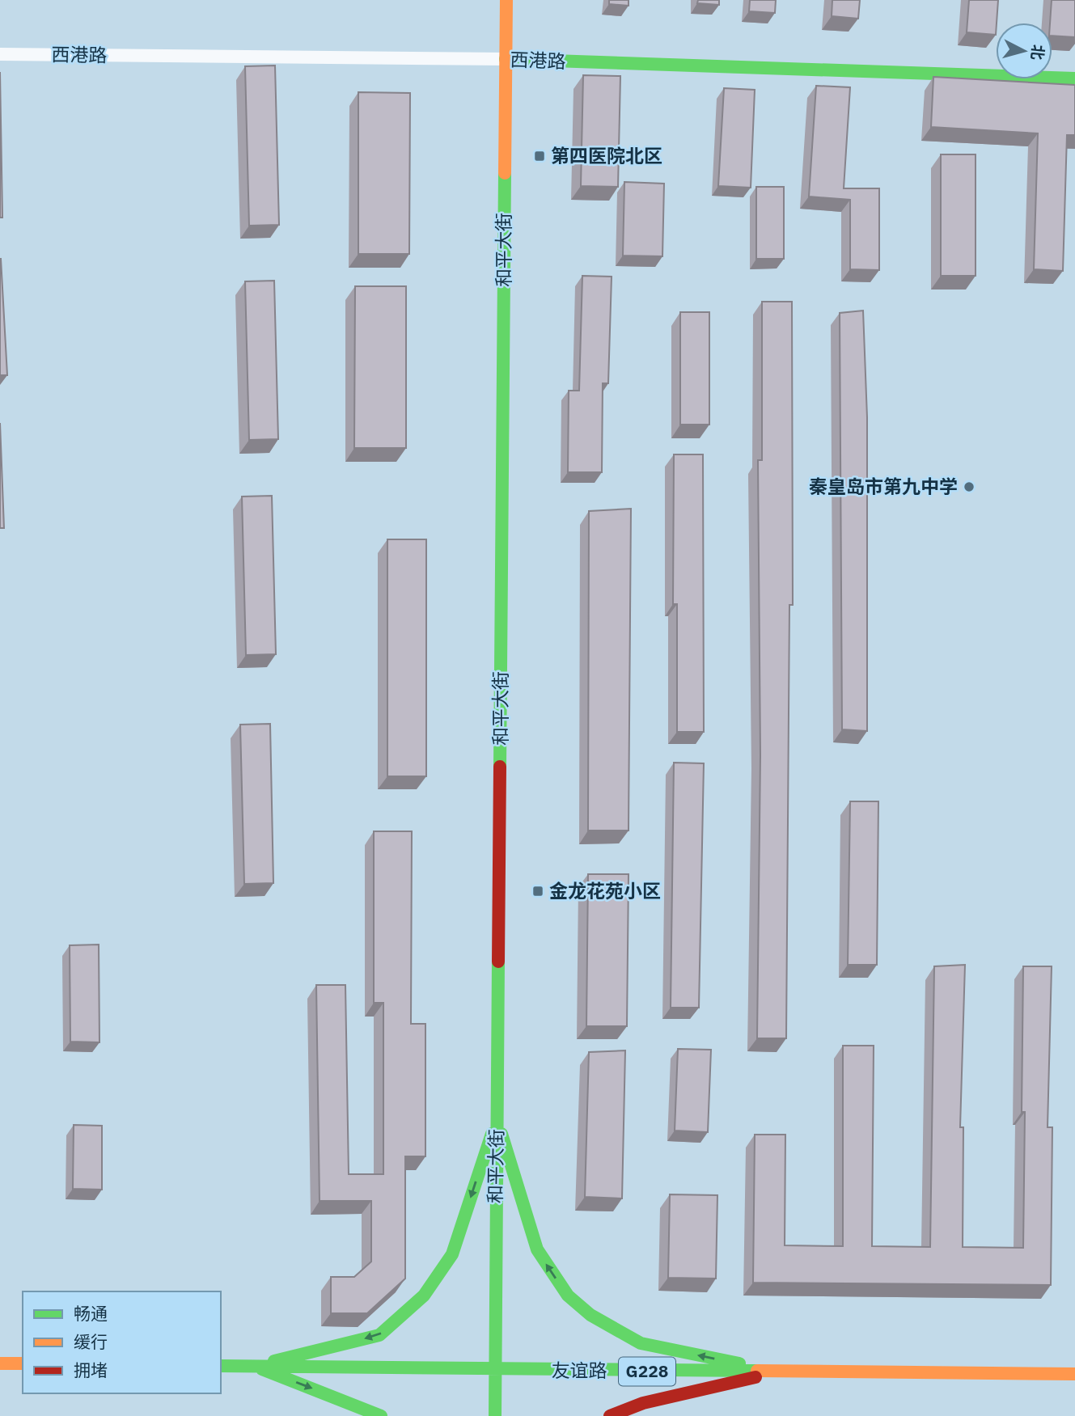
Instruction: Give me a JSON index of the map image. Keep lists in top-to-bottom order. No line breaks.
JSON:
{"streets":{"main road":["西港路","和平大街","友谊路","G228"]},"crossings":[["西港路","和平大街"],["和平大街","友谊路"]],"places":{"transit":["第四医院北区","金龙花苑小区"],"other":["秦皇岛市第九中学"]},"legend":["畅通","缓行","拥堵"],"north":"right"}
